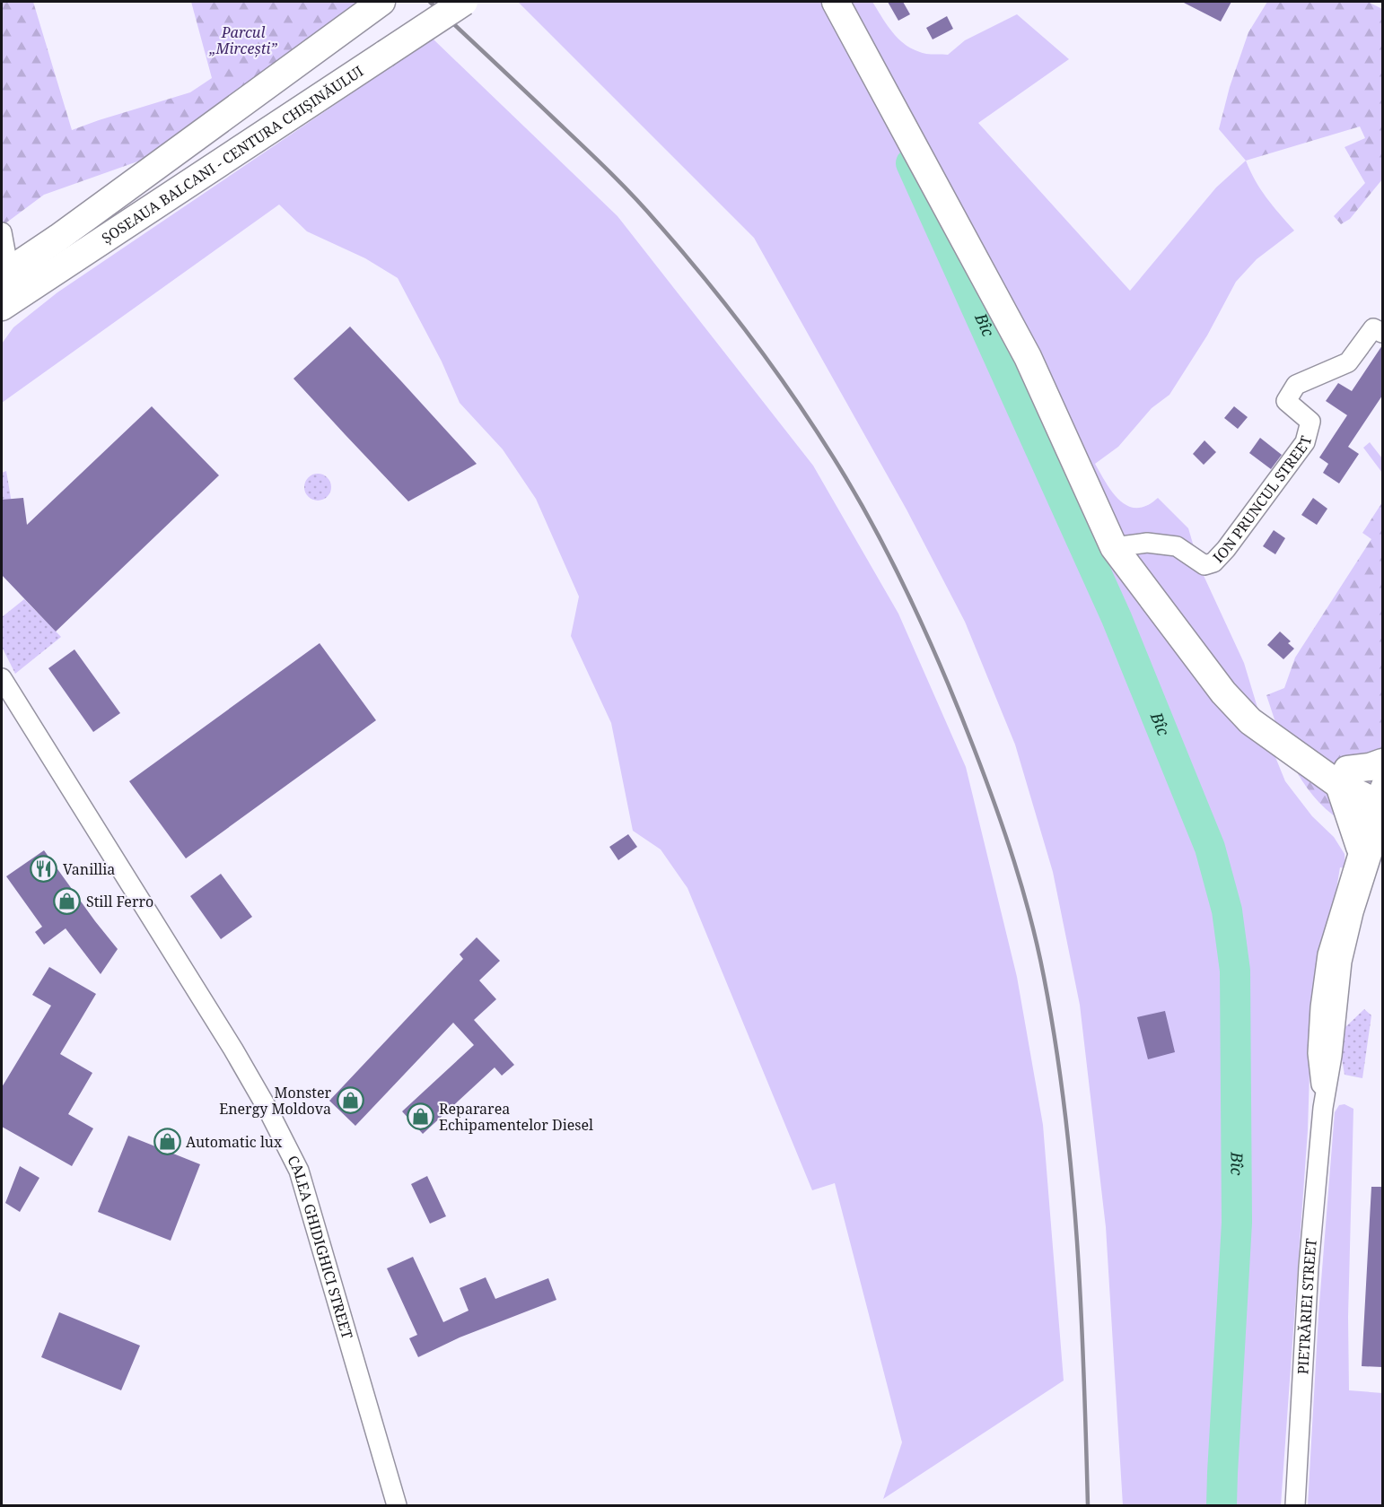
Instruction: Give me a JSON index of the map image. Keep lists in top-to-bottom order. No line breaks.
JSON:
{"streets":{"highway":["ȘOSEAUA BALCANI - CENTURA CHIȘINĂULUI"],"street":["ION PRUNCUL STREET","CALEA GHIDIGHICI STREET","PIETRĂRIEI STREET"]},"water":["Bîc"],"parks":["Parcul „Mircești”"],"places":{"restaurant":["Vanillia"],"shop":["Still Ferro","Monster Energy Moldova","Repararea Echipamentelor Diesel","Automatic lux"]}}
